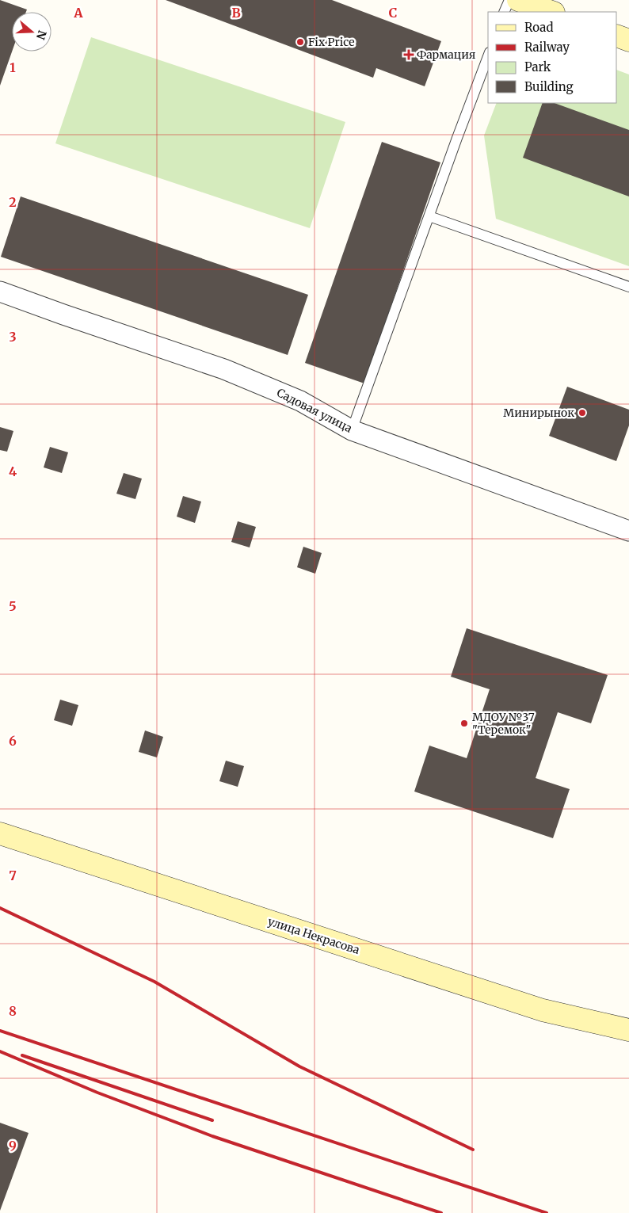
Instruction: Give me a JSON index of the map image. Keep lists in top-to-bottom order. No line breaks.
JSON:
{"streets":{"street":["Садовая улица","улица Некрасова"]},"places":{"other":["Fix Price","Минирынок","МДОУ №37 \"Теремок\""],"health":["Фармация"]},"legend":["Road","Railway","Park","Building"],"north":"right","grid":{"columns":["A","B","C"],"rows":["1","2","3","4","5","6","7","8","9"]}}
